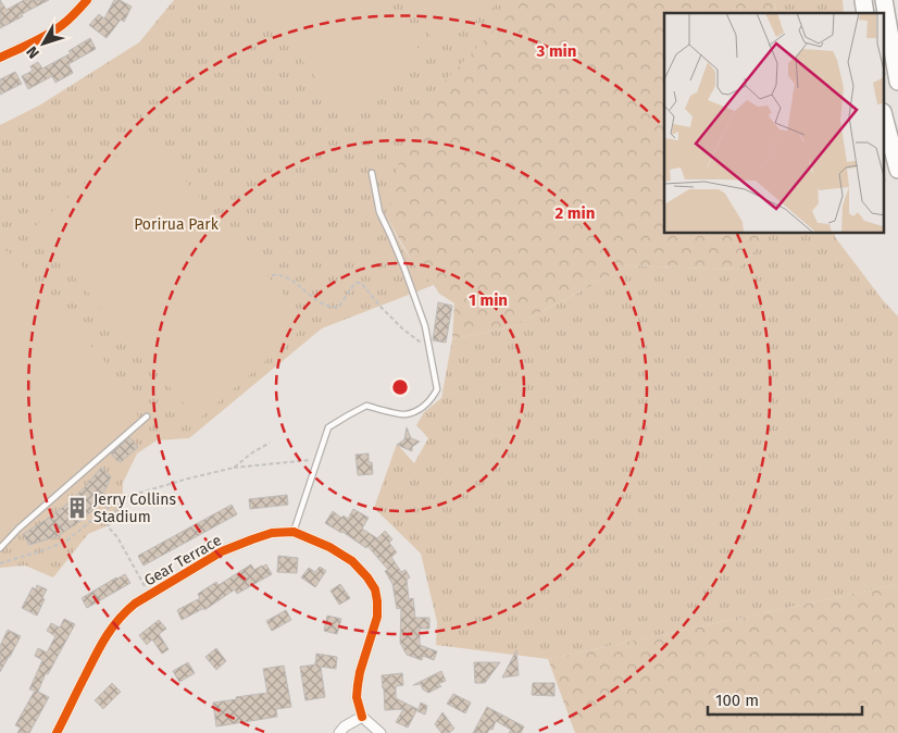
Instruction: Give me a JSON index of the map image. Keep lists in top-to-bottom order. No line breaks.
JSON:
{"streets":{"street":["Gear Terrace"]},"parks":["Porirua Park"],"places":{"building":["Jerry Collins Stadium"]},"scale_bar":"100 m","north":"bottom left","rings":["3 min","2 min","1 min"]}
